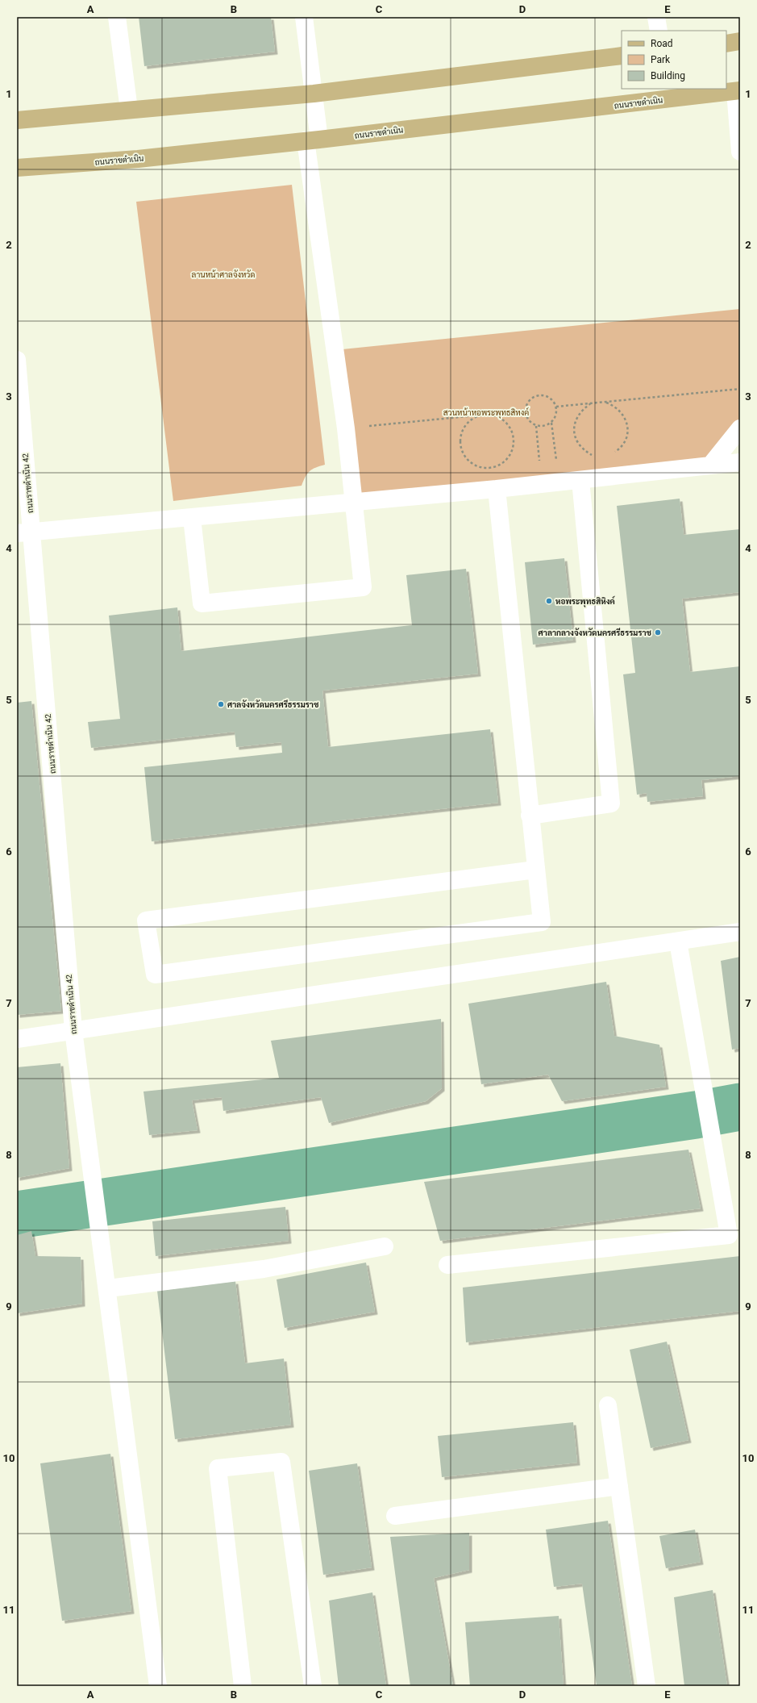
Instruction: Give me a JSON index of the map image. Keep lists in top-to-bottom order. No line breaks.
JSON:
{"streets":{"main road":["ถนนราขดำเนิน"],"street":["ถนนราขดำเนิน 42"]},"parks":["ลานหน้าศาลจังหวัด","สวนหน้าหอพระพุทธสิหงค์"],"places":["หอพระพุทธสิหิงค์","ศาลากลางจังหวัดนครศรีธรรมราช","ศาลจังหวัดนครศรีธรรมราช"],"legend":["Road","Park","Building"],"grid":{"columns":["A","B","C","D","E"],"rows":["1","2","3","4","5","6","7","8","9","10","11"]}}
